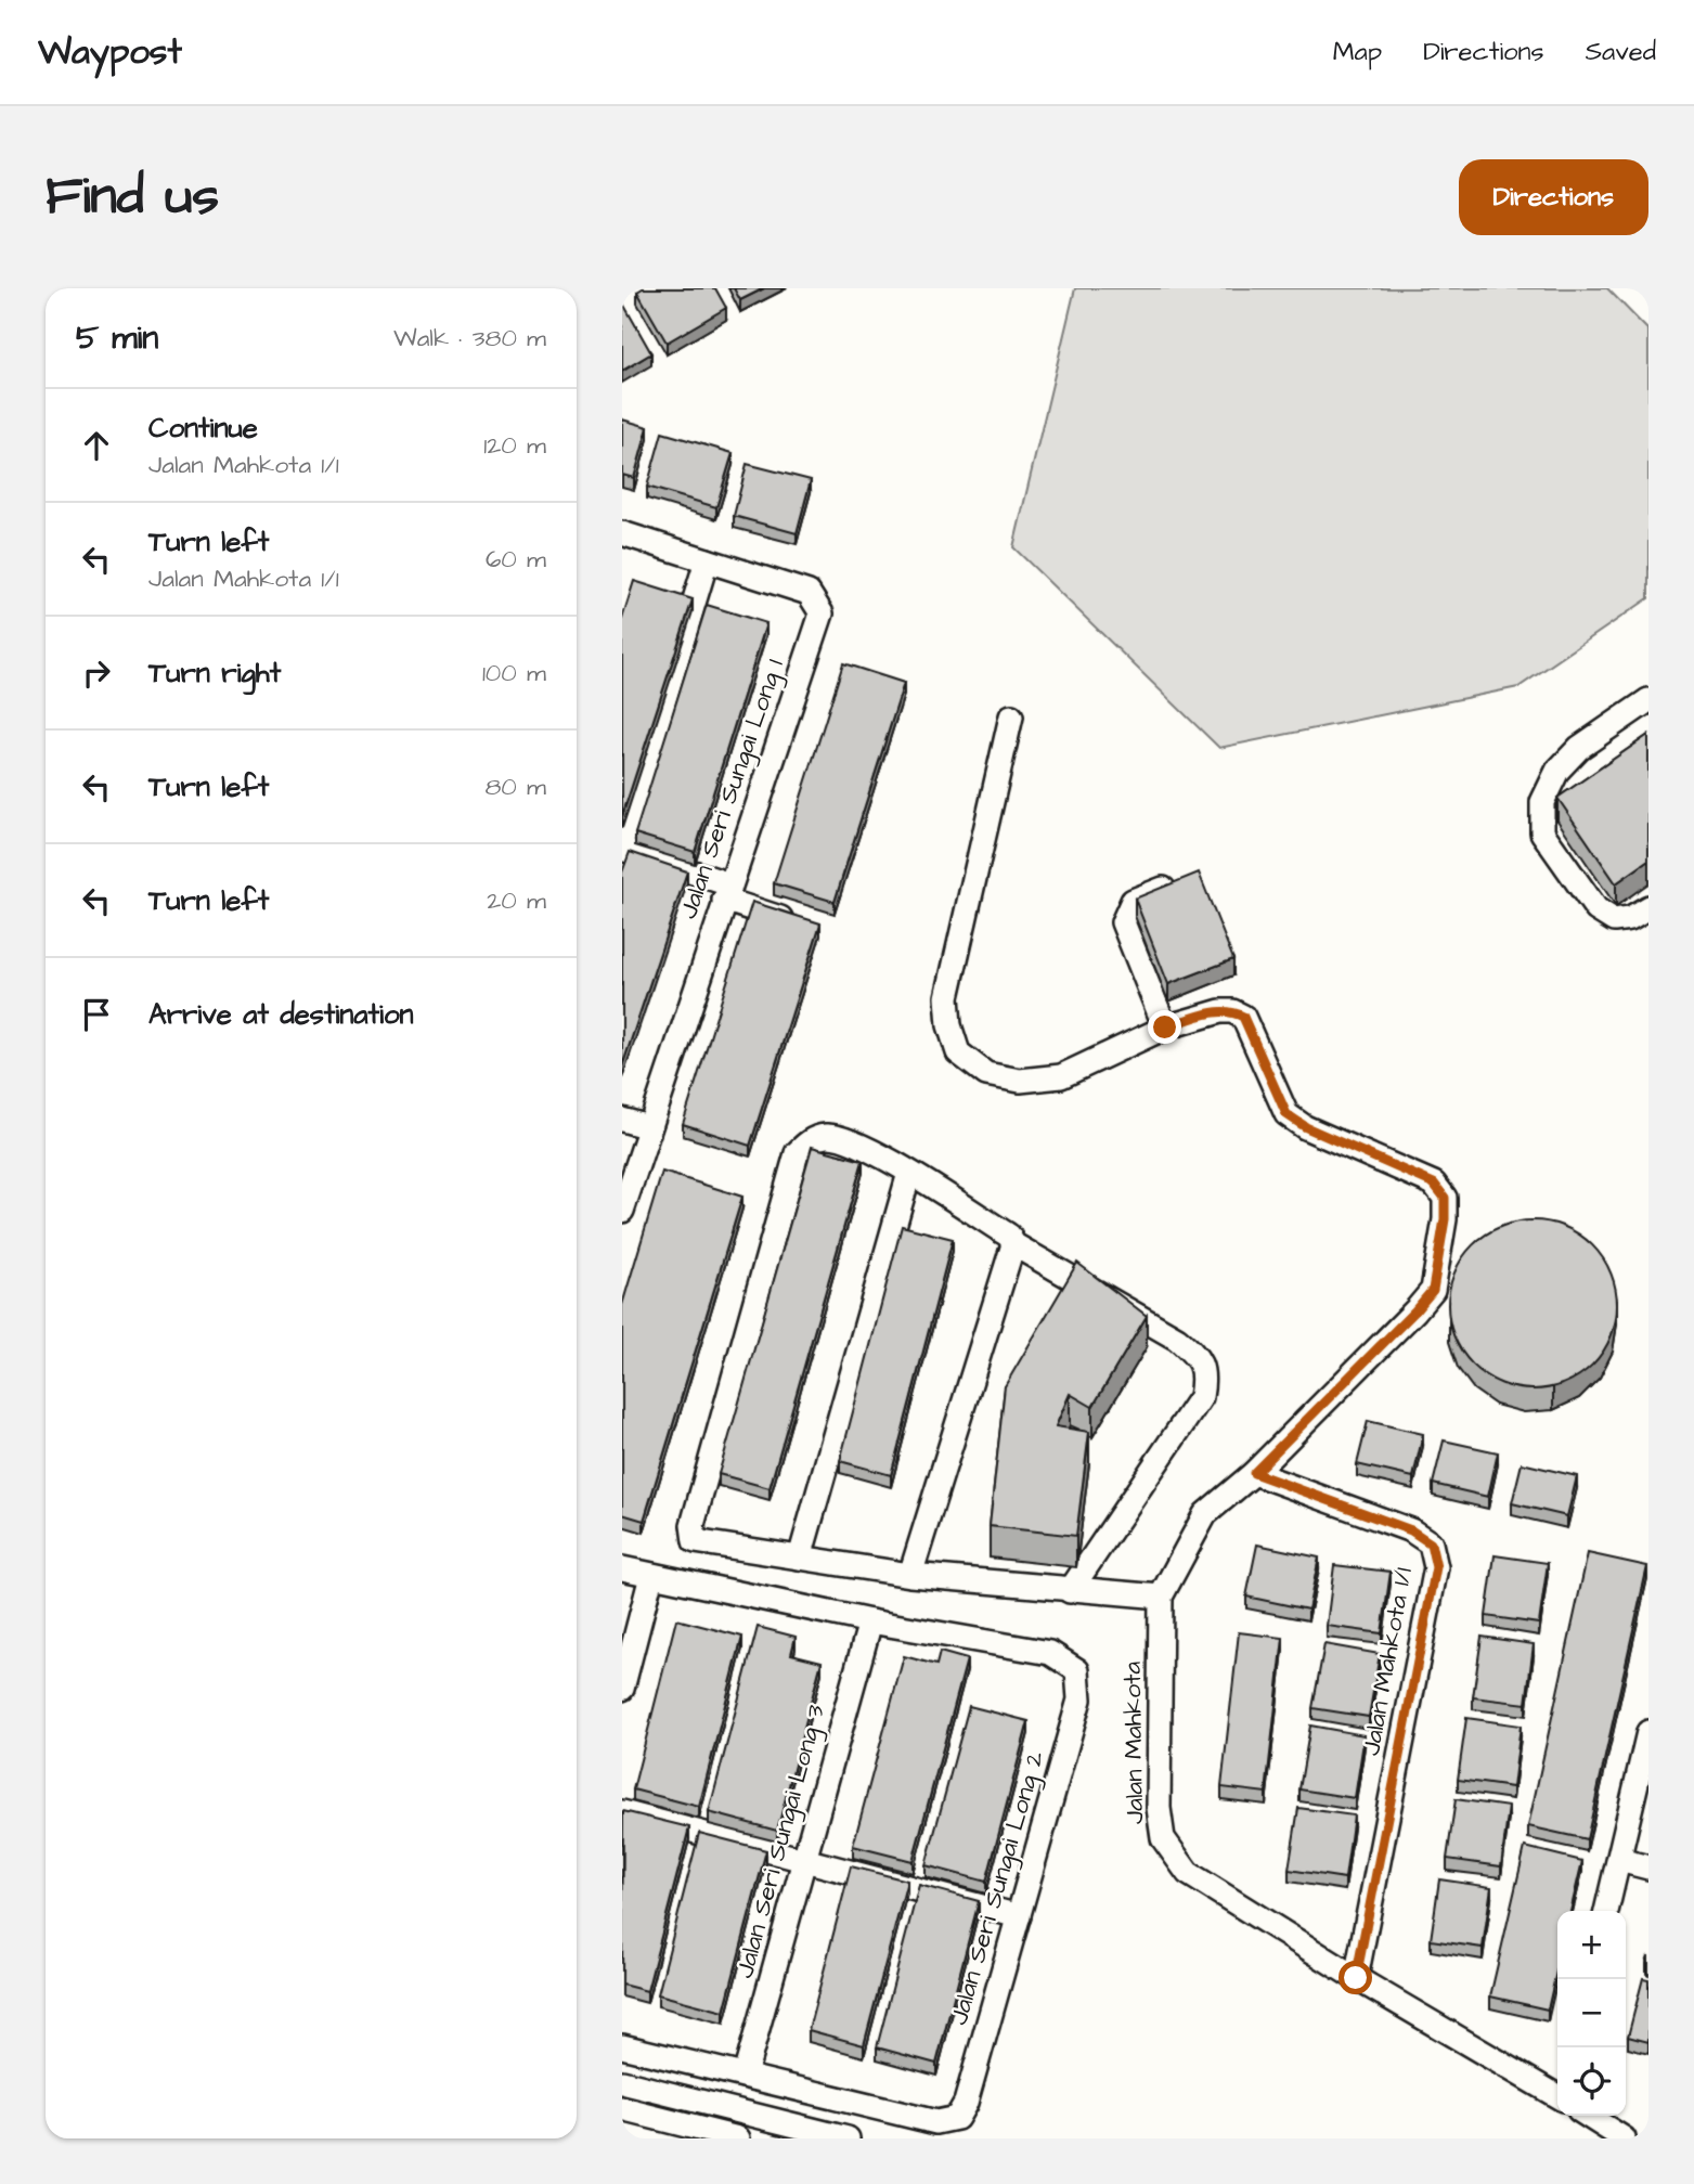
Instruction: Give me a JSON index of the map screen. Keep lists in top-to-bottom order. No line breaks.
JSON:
{"streets":{"street":["Jalan Seri Sungai Long 1","Jalan Mahkota 1/1","Jalan Mahkota","Jalan Seri Sungai Long 3","Jalan Seri Sungai Long 2"]},"crossings":[["Jalan Mahkota 1/1","Jalan Mahkota"],["Jalan Seri Sungai Long 3","Jalan Seri Sungai Long 2"]],"page":{"header":"Waypost","nav":["Map","Directions","Saved"],"buttons":"Directions","title":"Find us","heading":["5 min","Walk · 380 m"],"list":[["Continue","Jalan Mahkota 1/1","120 m"],["Turn left","Jalan Mahkota 1/1","60 m"],["Turn right","100 m"],["Turn left","80 m"],["Turn left","20 m"],"Arrive at destination"],"map_buttons":["+","−"]}}
